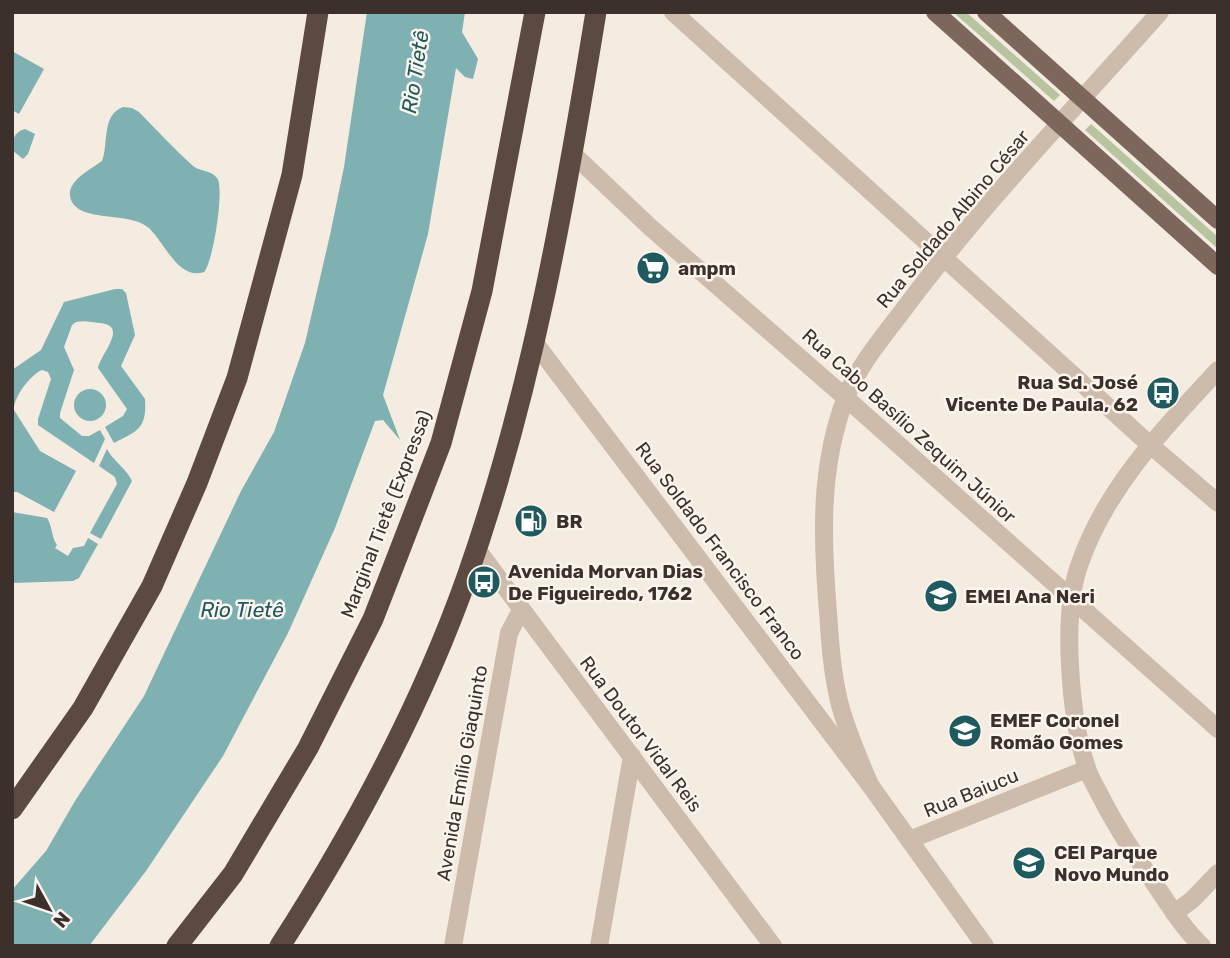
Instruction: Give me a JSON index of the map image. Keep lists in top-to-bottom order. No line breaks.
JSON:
{"streets":{"highway":["Marginal Tietê (Expressa)"],"street":["Rua Soldado Albino César","Rua Cabo Basílio Zequim Júnior","Rua Soldado Francisco Franco","Rua Doutor Vidal Reis","Avenida Emílio Giaquinto","Rua Baiucu"]},"crossings":[["Rua Soldado Albino César","Rua Cabo Basílio Zequim Júnior"],["Rua Soldado Albino César","Rua Soldado Francisco Franco"],["Rua Doutor Vidal Reis","Avenida Emílio Giaquinto"]],"water":["Rio Tietê"],"places":{"supermarket":["ampm"],"bus stop":["Rua Sd. José Vicente De Paula, 62","Avenida Morvan Dias De Figueiredo, 1762"],"fuel station":["BR"],"school or university":["EMEI Ana Neri","EMEF Coronel Romão Gomes","CEI Parque Novo Mundo"]},"north":"bottom right"}
